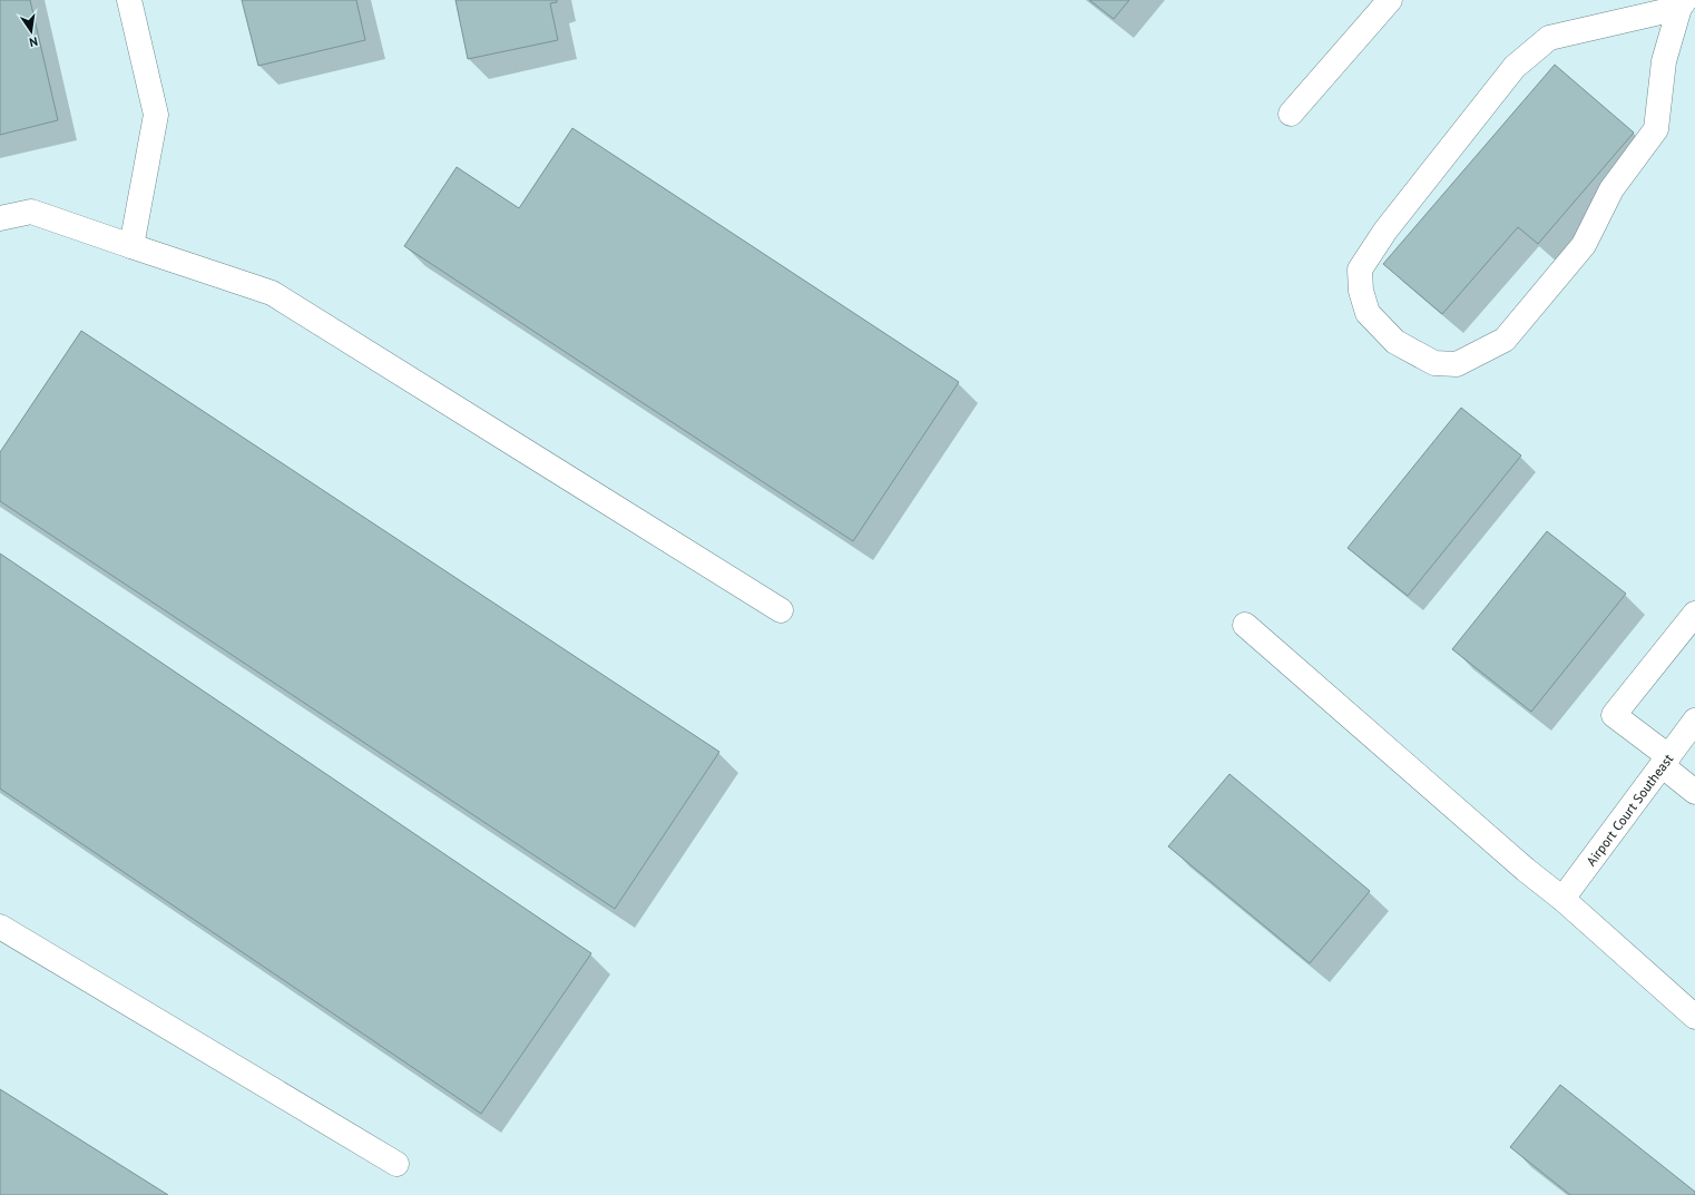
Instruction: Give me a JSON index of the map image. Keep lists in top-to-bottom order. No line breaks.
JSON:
{"streets":{"street":["Airport Court Southeast"]},"north":"bottom"}
